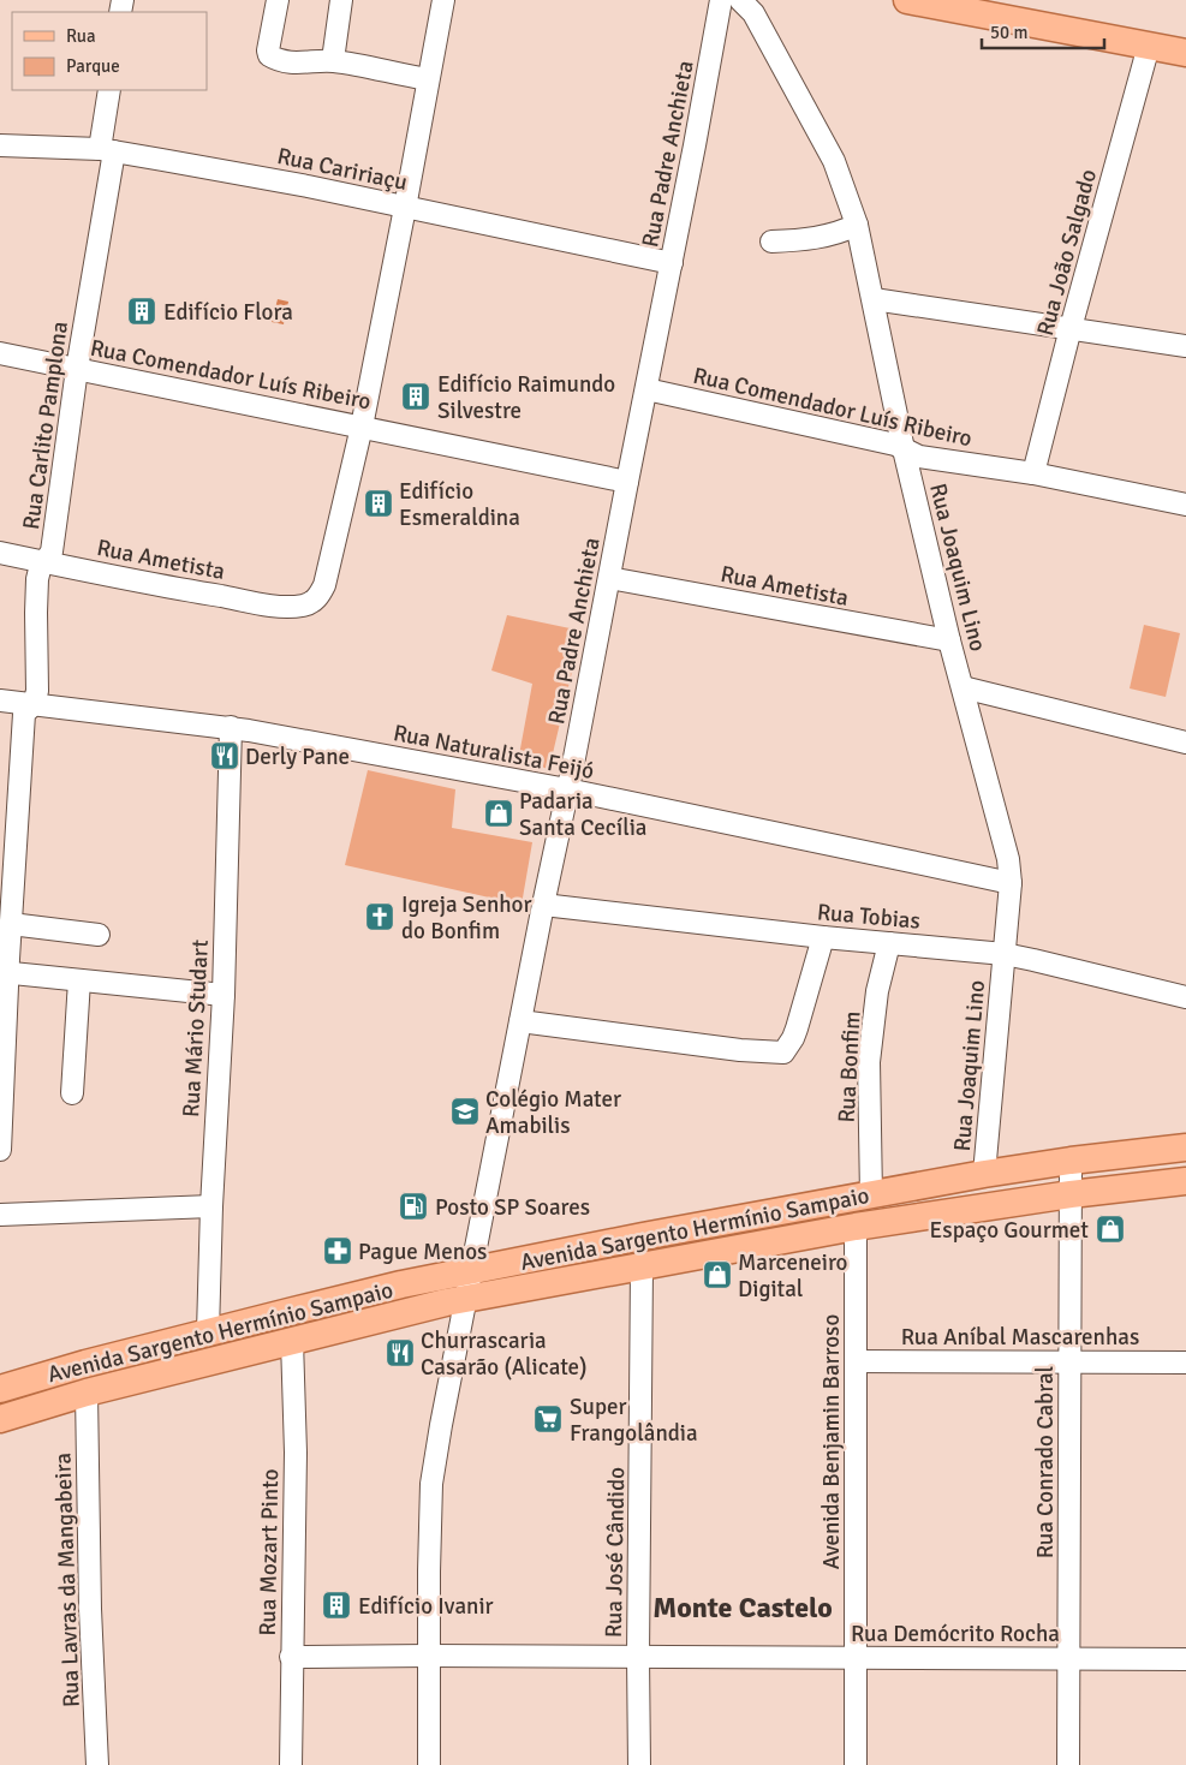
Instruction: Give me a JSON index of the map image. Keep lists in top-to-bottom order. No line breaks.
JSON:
{"streets":{"main road":["Avenida Sargento Hermínio Sampaio"],"street":["Rua Padre Anchieta","Rua Caririaçu","Rua João Salgado","Rua Comendador Luís Ribeiro","Rua Carlito Pamplona","Rua Ametista","Rua Joaquim Lino","Rua Naturalista Feijó","Rua Tobias","Rua Mário Studart","Rua Bonfim","Rua Aníbal Mascarenhas","Avenida Benjamin Barroso","Rua Conrado Cabral","Rua Mozart Pinto","Rua José Cândido","Rua Lavras da Mangabeira","Rua Demócrito Rocha"]},"crossings":[["Rua Padre Anchieta","Rua Caririaçu"],["Rua Padre Anchieta","Rua Comendador Luís Ribeiro"],["Rua Padre Anchieta","Rua Ametista"],["Rua Padre Anchieta","Rua Naturalista Feijó"],["Rua Padre Anchieta","Rua Tobias"],["Rua Padre Anchieta","Avenida Sargento Hermínio Sampaio"],["Rua Padre Anchieta","Rua Demócrito Rocha"],["Rua Caririaçu","Rua Carlito Pamplona"],["Rua João Salgado","Rua Comendador Luís Ribeiro"],["Rua Comendador Luís Ribeiro","Rua Carlito Pamplona"],["Rua Comendador Luís Ribeiro","Rua Ametista"],["Rua Comendador Luís Ribeiro","Rua Joaquim Lino"],["Rua Carlito Pamplona","Rua Ametista"],["Rua Carlito Pamplona","Rua Naturalista Feijó"],["Rua Ametista","Rua Joaquim Lino"],["Rua Joaquim Lino","Rua Naturalista Feijó"],["Rua Joaquim Lino","Rua Tobias"],["Rua Joaquim Lino","Avenida Sargento Hermínio Sampaio"],["Rua Naturalista Feijó","Rua Mário Studart"],["Rua Tobias","Rua Bonfim"],["Rua Mário Studart","Avenida Sargento Hermínio Sampaio"],["Rua Bonfim","Avenida Sargento Hermínio Sampaio"],["Avenida Sargento Hermínio Sampaio","Avenida Benjamin Barroso"],["Avenida Sargento Hermínio Sampaio","Rua Conrado Cabral"],["Avenida Sargento Hermínio Sampaio","Rua Mozart Pinto"],["Avenida Sargento Hermínio Sampaio","Rua José Cândido"],["Avenida Sargento Hermínio Sampaio","Rua Lavras da Mangabeira"],["Rua Aníbal Mascarenhas","Avenida Benjamin Barroso"],["Rua Aníbal Mascarenhas","Rua Conrado Cabral"],["Avenida Benjamin Barroso","Rua Demócrito Rocha"],["Rua Conrado Cabral","Rua Demócrito Rocha"],["Rua Mozart Pinto","Rua Demócrito Rocha"],["Rua José Cândido","Rua Demócrito Rocha"]],"districts":["Monte Castelo"],"places":{"building":["Edifício Flora","Edifício Raimundo Silvestre","Edifício Esmeraldina","Edifício Ivanir"],"restaurant":["Derly Pane","Churrascaria Casarão (Alicate)"],"shop":["Padaria Santa Cecília","Espaço Gourmet","Marceneiro Digital"],"church":["Igreja Senhor do Bonfim"],"school or university":["Colégio Mater Amabilis"],"fuel station":["Posto SP Soares"],"pharmacy":["Pague Menos"],"supermarket":["Super Frangolândia"]},"legend":["Rua","Parque"],"scale_bar":"50 m"}
